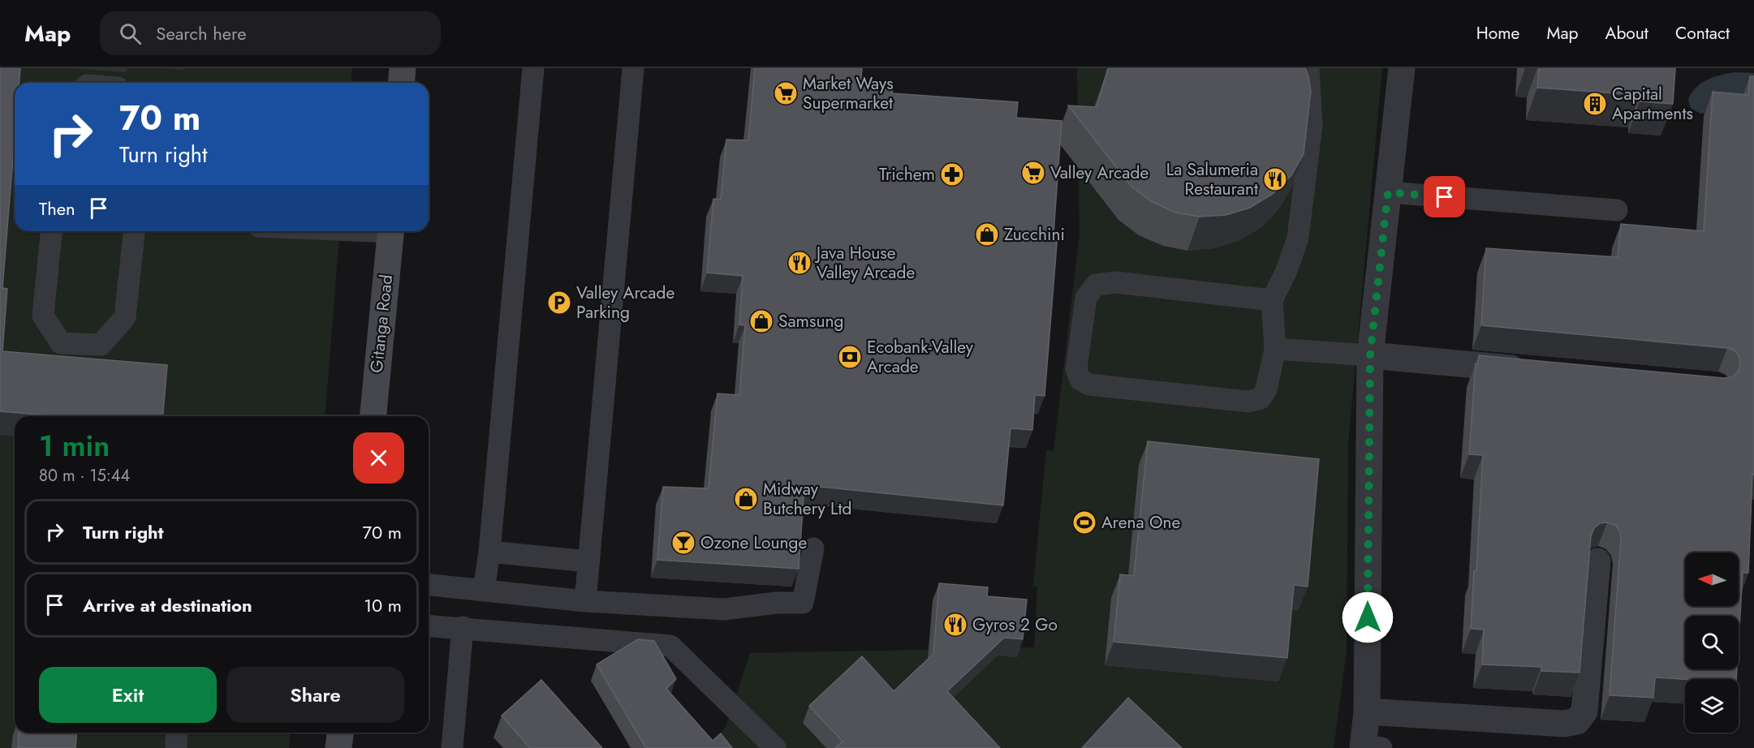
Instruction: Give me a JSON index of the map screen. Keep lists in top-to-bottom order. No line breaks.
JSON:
{"streets":{"main road":["Gitanga Road"]},"places":{"supermarket":["Market Ways Supermarket","Valley Arcade"],"building":["Capital Apartments"],"pharmacy":["Trichem"],"restaurant":["La Salumeria Restaurant","Java House Valley Arcade","Gyros 2 Go"],"shop":["Zucchini","Samsung","Midway Butchery Ltd"],"parking":["Valley Arcade Parking"],"bank":["Ecobank-Valley Arcade"],"sports":["Arena One"],"bar":["Ozone Lounge"]},"north":"left","page":{"header":"Map","search":"Search here","nav":["Home","Map","About","Contact"],"turn":["70 m","Turn right"],"then":"Then","heading":["1 min","80 m · 15:44"],"list":[{"name":"Turn right","value":"70 m"},{"name":"Arrive at destination","value":"10 m"}],"buttons":["Exit","Share"]}}
